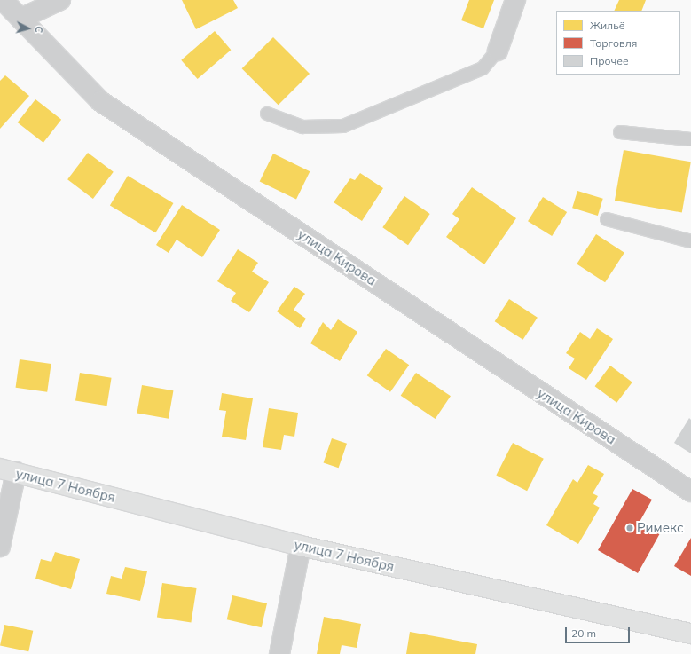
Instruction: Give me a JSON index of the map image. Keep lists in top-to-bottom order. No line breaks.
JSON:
{"streets":{"main road":["улица 7 Ноября"],"street":["улица Кирова"]},"places":["Римекс"],"legend":["Жильё","Торговля","Прочее"],"scale_bar":"20 m","north":"right"}
